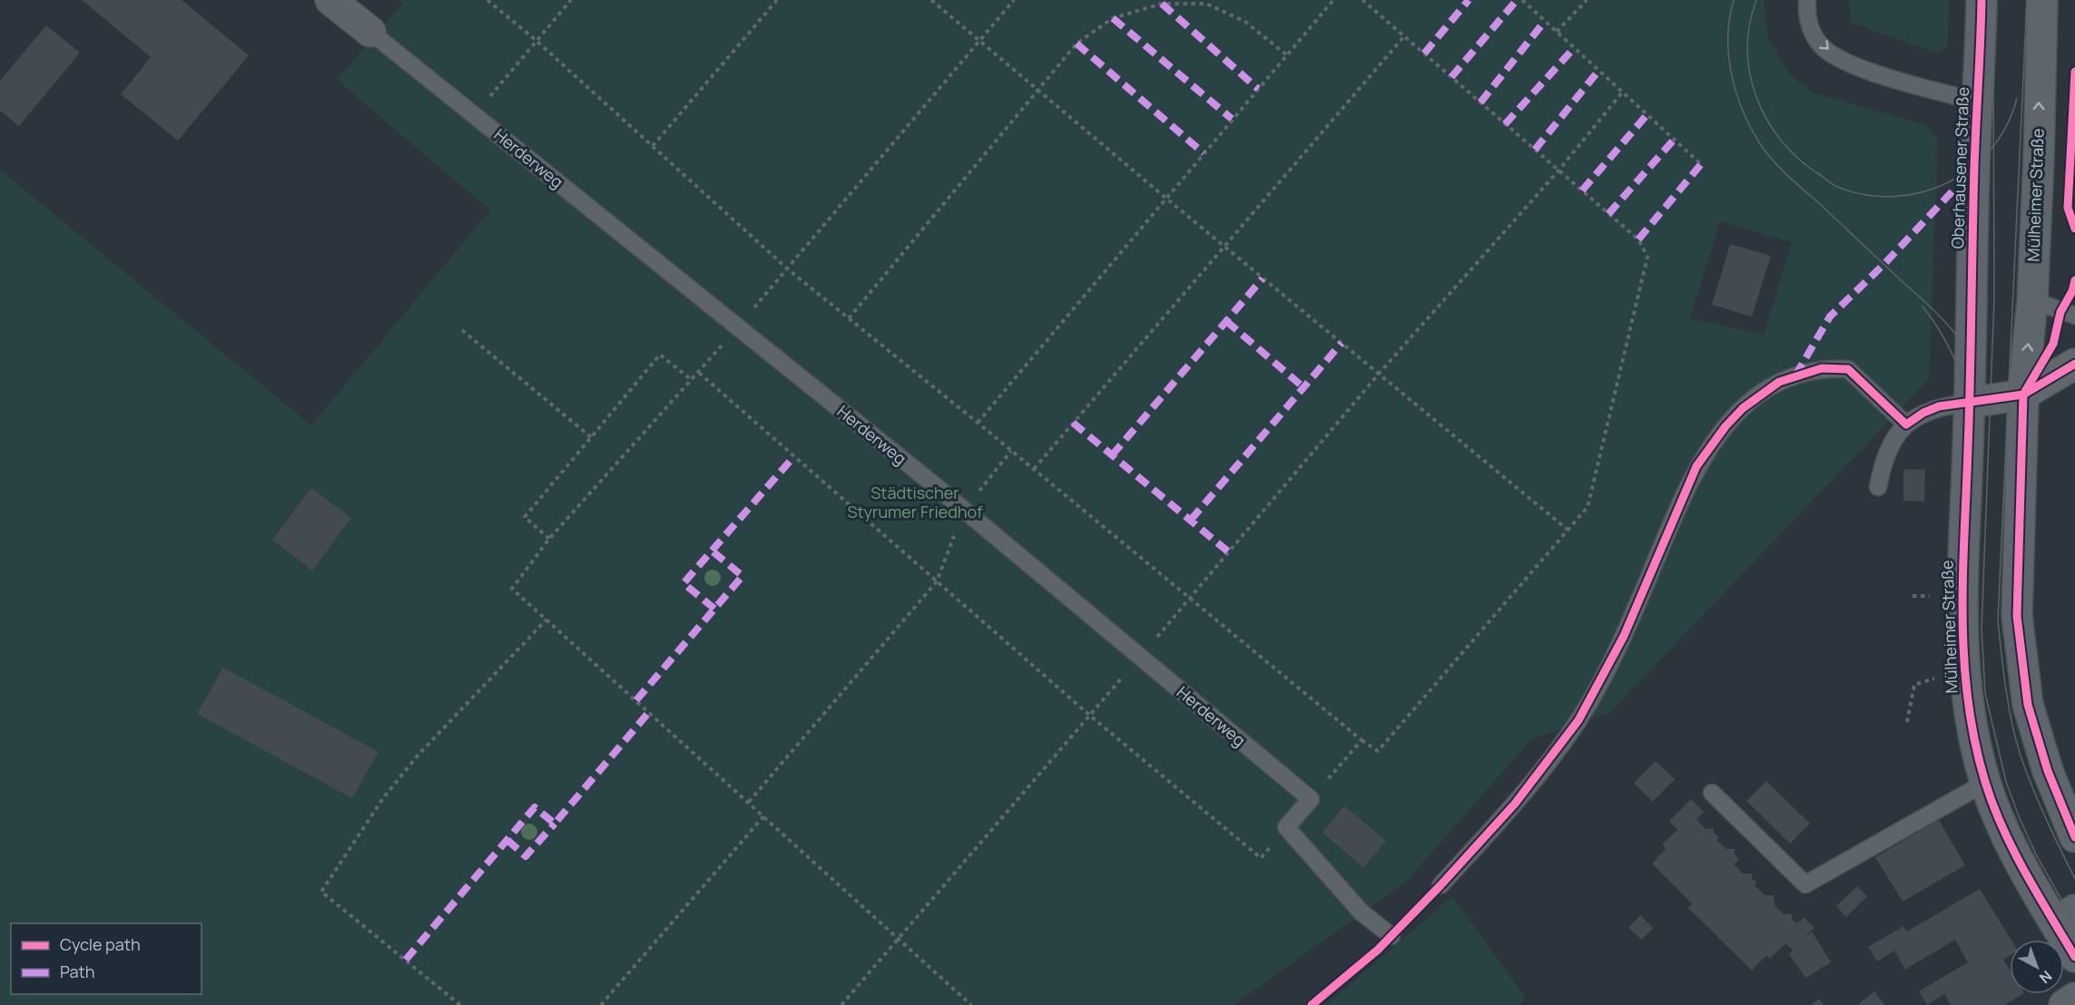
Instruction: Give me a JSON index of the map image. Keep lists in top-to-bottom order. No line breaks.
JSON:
{"streets":{"main road":["Oberhausener Straße","Mülheimer Straße"],"street":["Herderweg"]},"crossings":[["Oberhausener Straße","Mülheimer Straße"]],"parks":["Städtischer Styrumer Friedhof"],"legend":["Cycle path","Path"],"north":"bottom right"}
